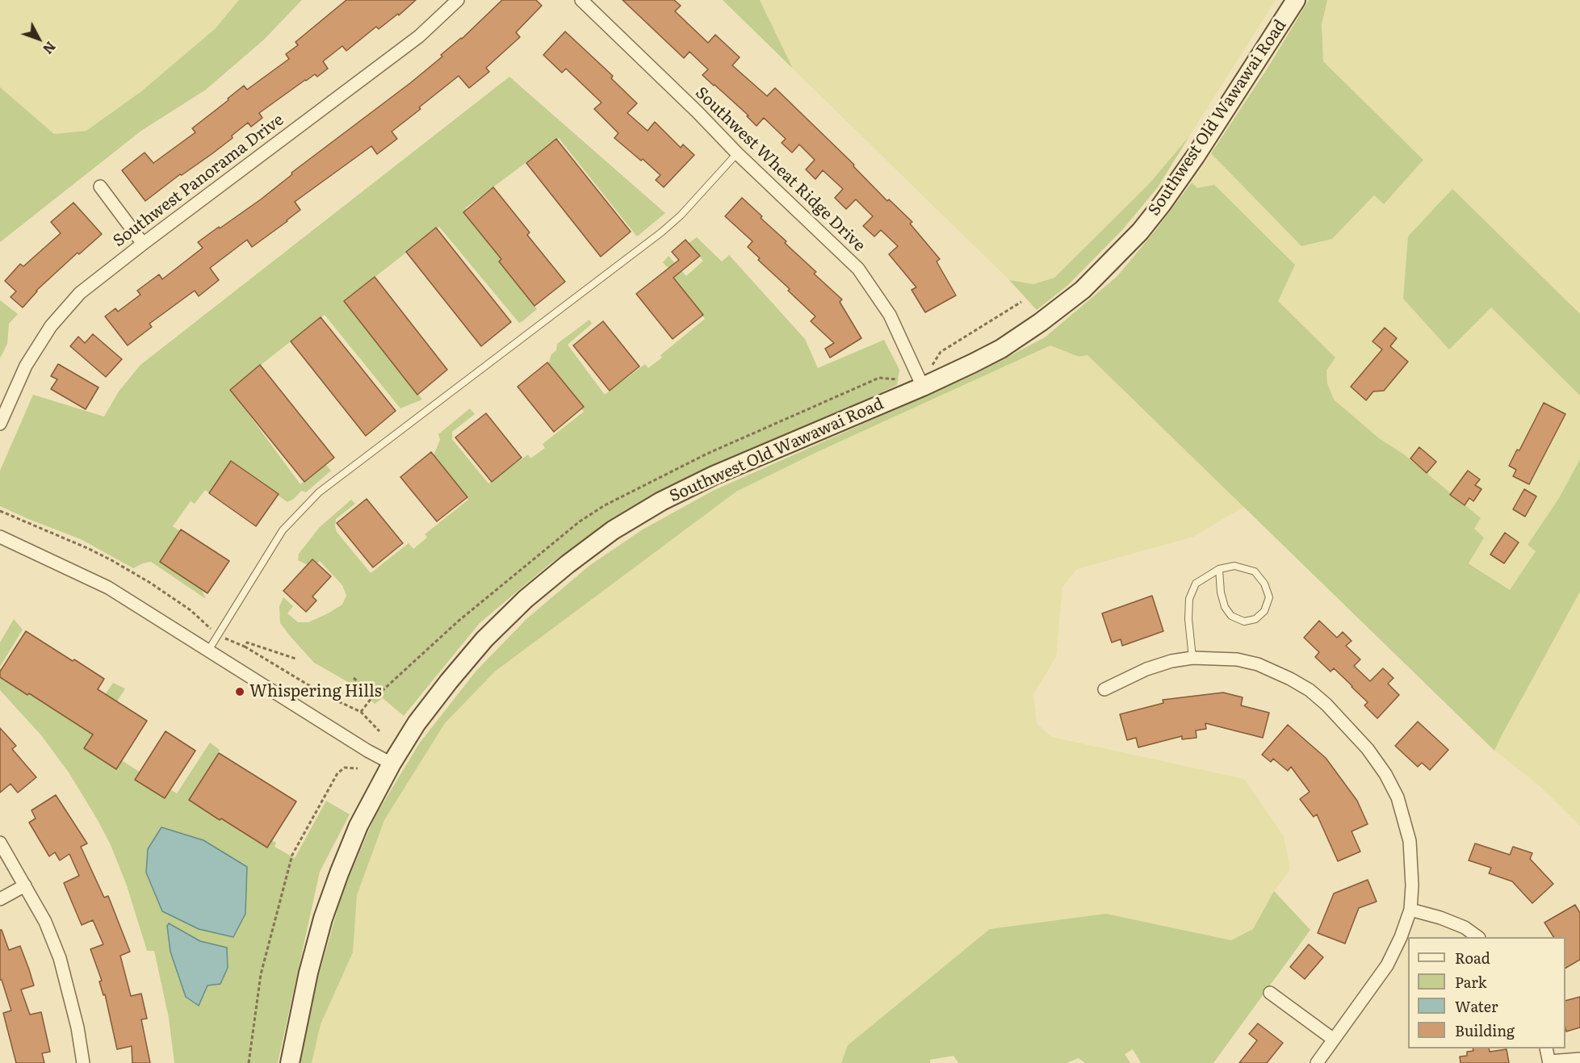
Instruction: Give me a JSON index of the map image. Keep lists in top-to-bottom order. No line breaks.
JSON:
{"streets":{"main road":["Southwest Old Wawawai Road"],"street":["Southwest Wheat Ridge Drive","Southwest Panorama Drive"]},"crossings":[["Southwest Old Wawawai Road","Southwest Wheat Ridge Drive"]],"places":["Whispering Hills"],"legend":["Road","Park","Water","Building"],"north":"bottom right"}
